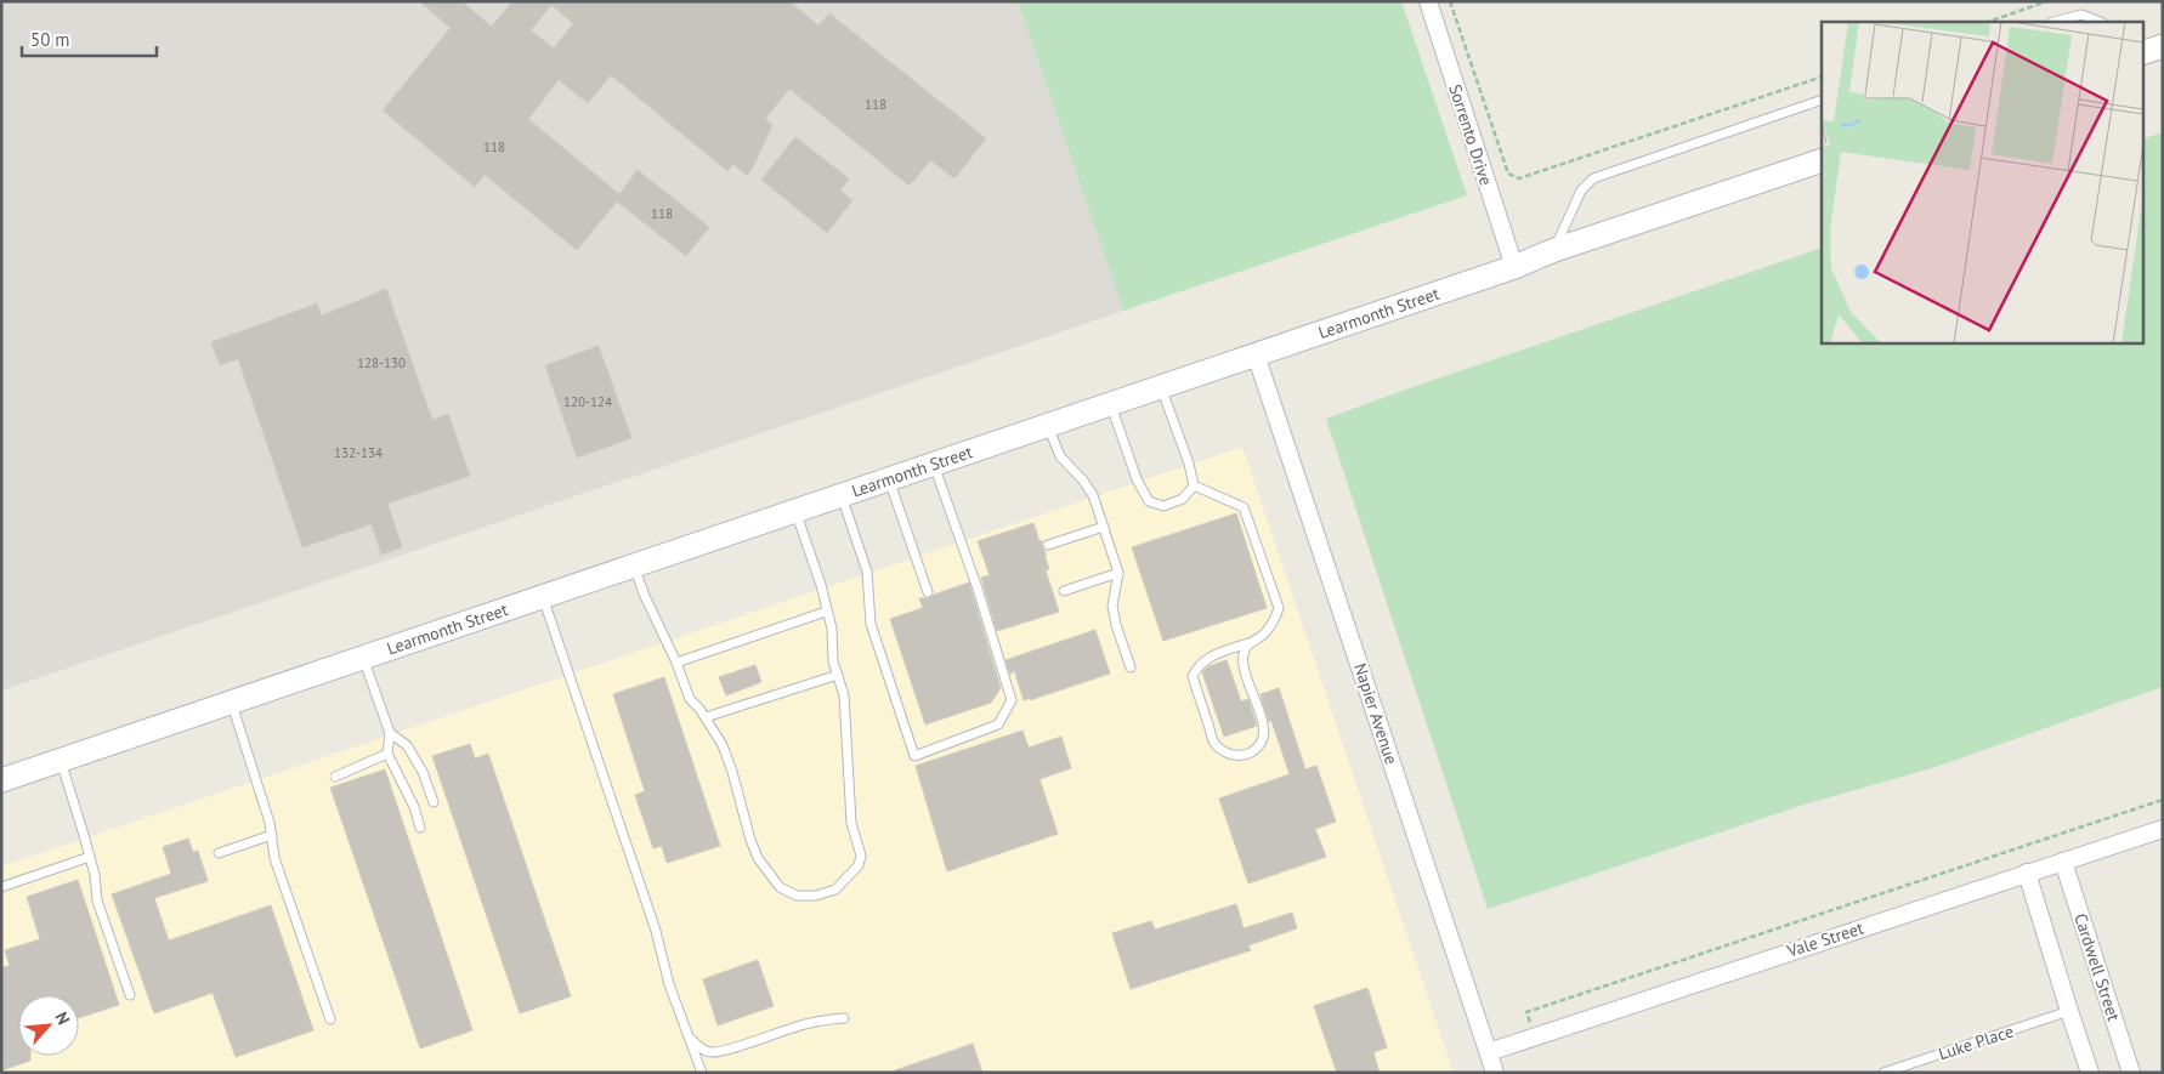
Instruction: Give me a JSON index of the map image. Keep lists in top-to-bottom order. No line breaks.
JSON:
{"streets":{"street":["Sorrento Drive","Learmonth Street","Napier Avenue","Vale Street","Cardwell Street"],"lane":["Luke Place"]},"crossings":[["Sorrento Drive","Learmonth Street"],["Learmonth Street","Napier Avenue"],["Napier Avenue","Vale Street"],["Vale Street","Cardwell Street"]],"house_numbers":["118","118","118","128-130","120-124","132-134"],"scale_bar":"50 m","north":"top right"}
